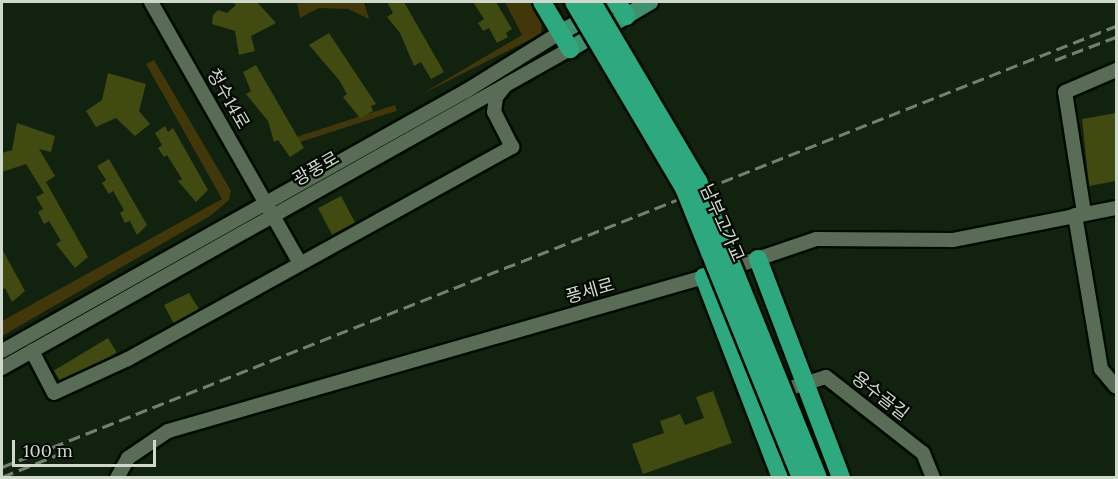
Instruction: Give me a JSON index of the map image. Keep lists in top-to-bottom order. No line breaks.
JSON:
{"streets":{"highway":["남부고가교"],"main road":["광풍로"],"street":["청수14로","풍세로","용수골길"]},"crossings":[["청수14로","광풍로"]],"scale_bar":"100 m"}
